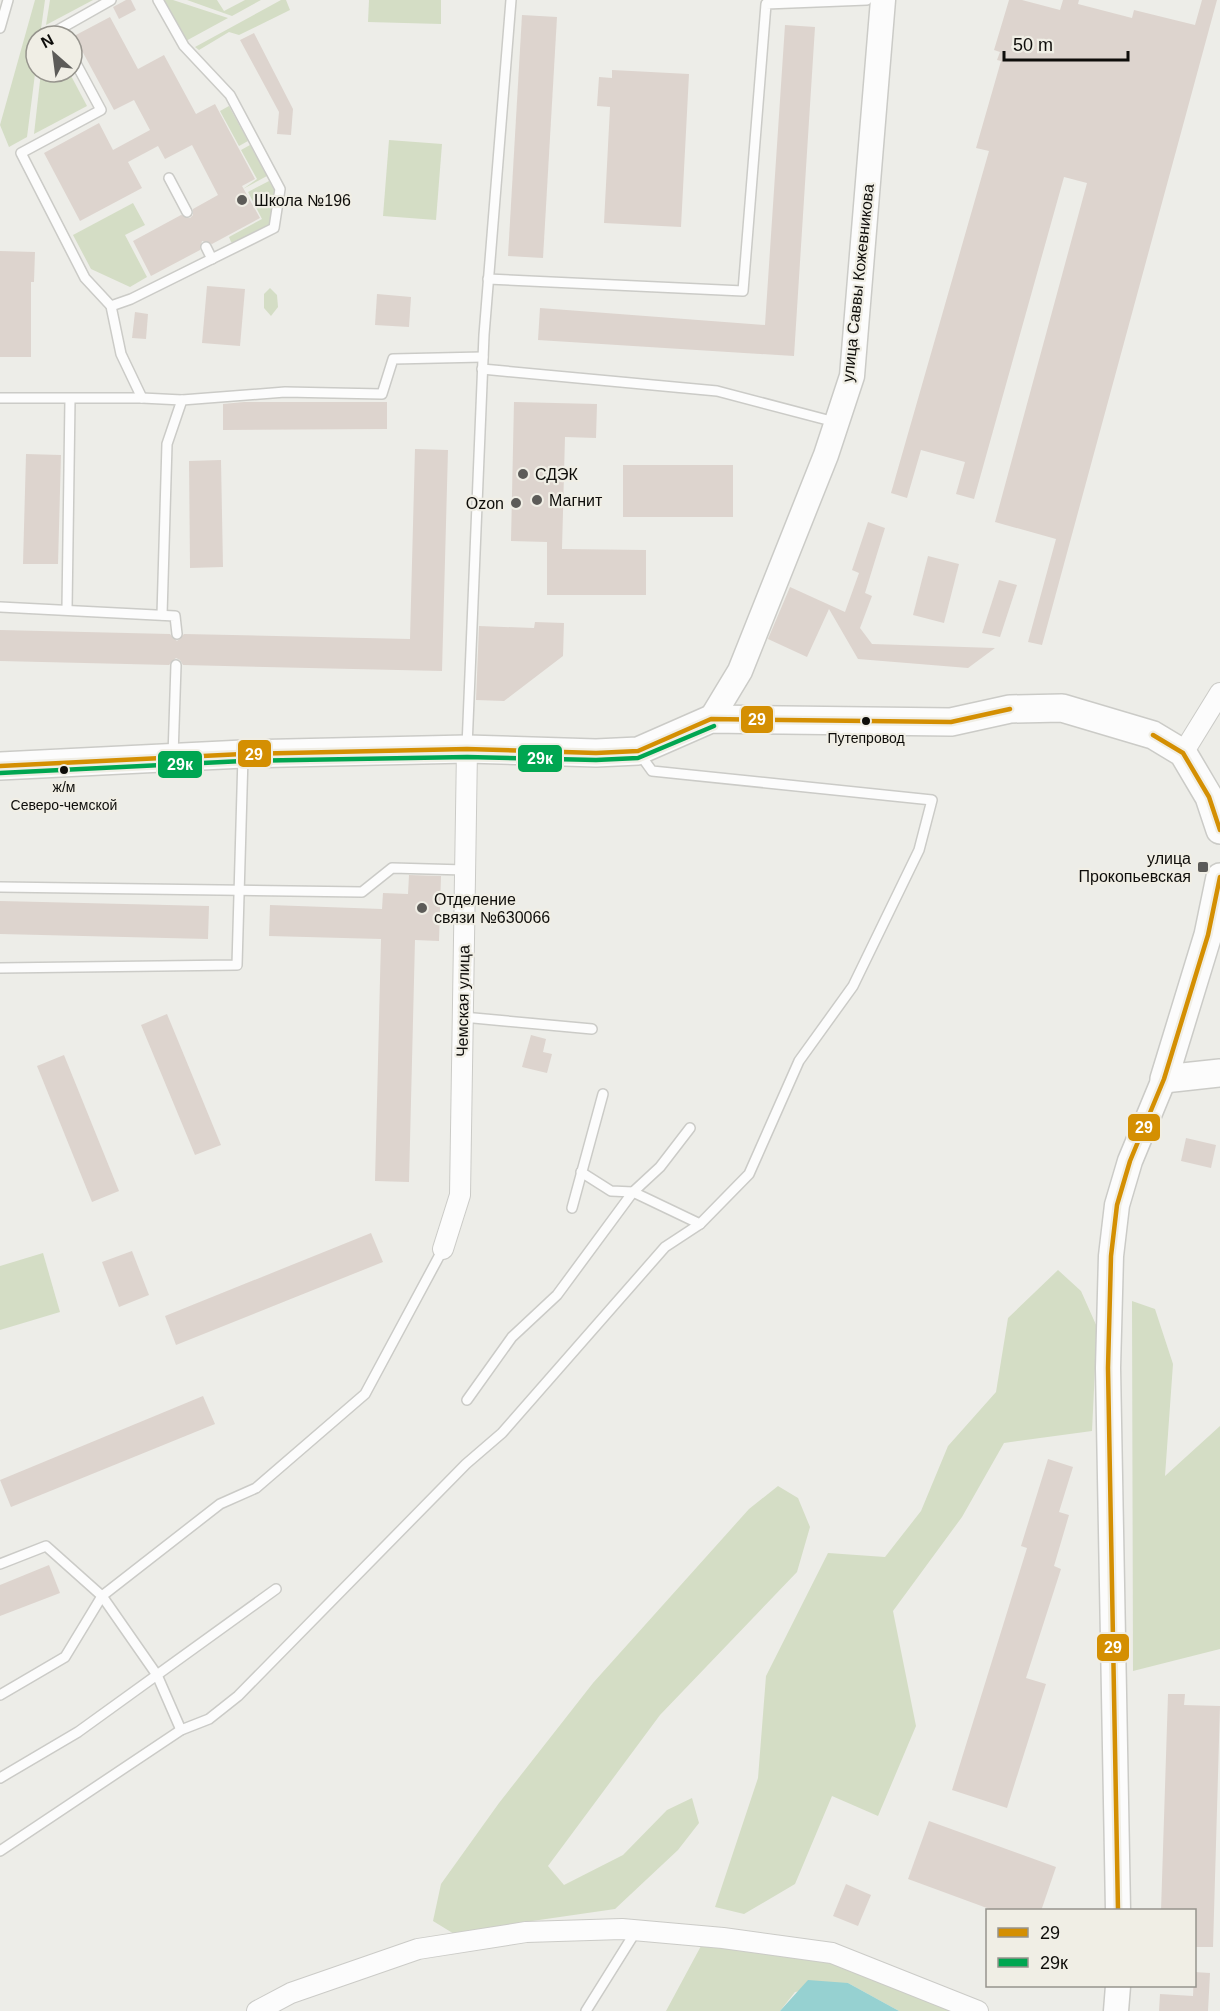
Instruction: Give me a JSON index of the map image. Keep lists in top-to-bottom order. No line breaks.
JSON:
{"streets":{"street":["улица Саввы Кожевникова","Чемская улица"]},"places":{"other":["Школа №196","СДЭК","Магнит","Ozon","Путепровод","ж/м Северо-чемской","Отделение связи №630066"],"transit":["улица Прокопьевская"]},"lines":["transit line 29","transit line 29к"],"legend":["29","29к"],"scale_bar":"50 m","north":"top left"}
